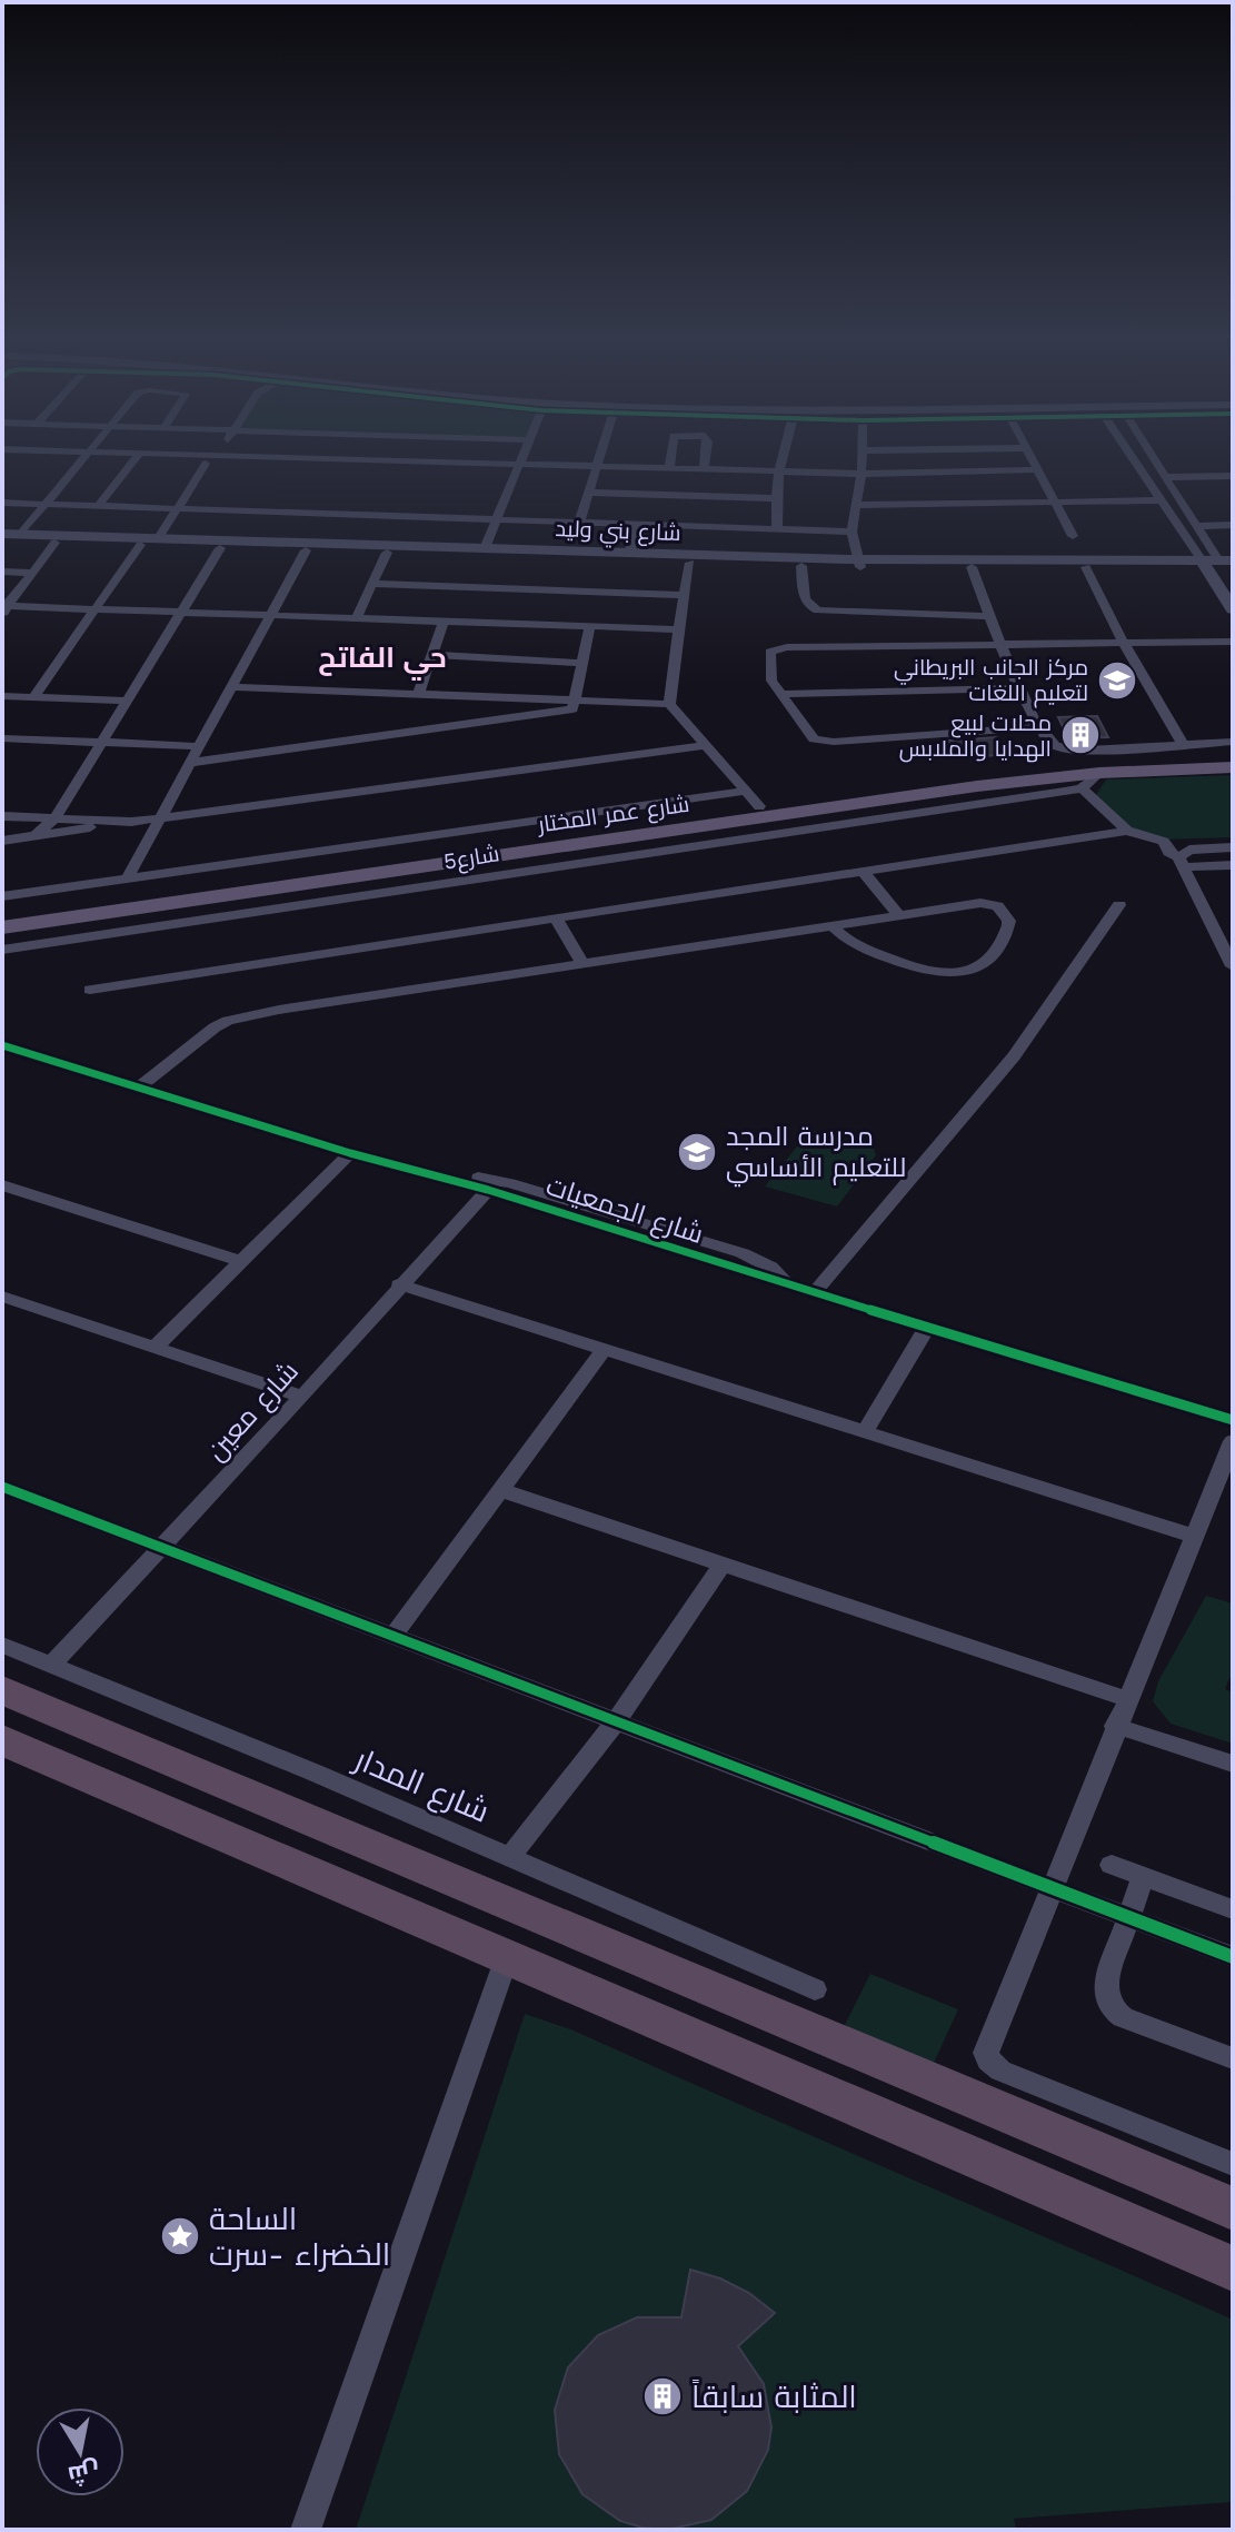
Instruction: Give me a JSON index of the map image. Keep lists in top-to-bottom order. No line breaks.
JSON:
{"streets":{"main road":["شارع عمر المختار"],"street":["شارع بني وليد","شارع5","شارع الجمعيات","شارع معين","شارع المدار"]},"crossings":[["شارع الجمعيات","شارع معين"],["شارع معين","شارع المدار"]],"districts":["حي الفاتح"],"places":{"school or university":["مركز الجانب البريطاني لتعليم اللغات","مدرسة المجد للتعليم الأساسي"],"building":["محلات لبيع الهدايا والملابس","المثابة سابقاً"],"place":["الساحة الخضراء -سرت"]},"north":"bottom"}
